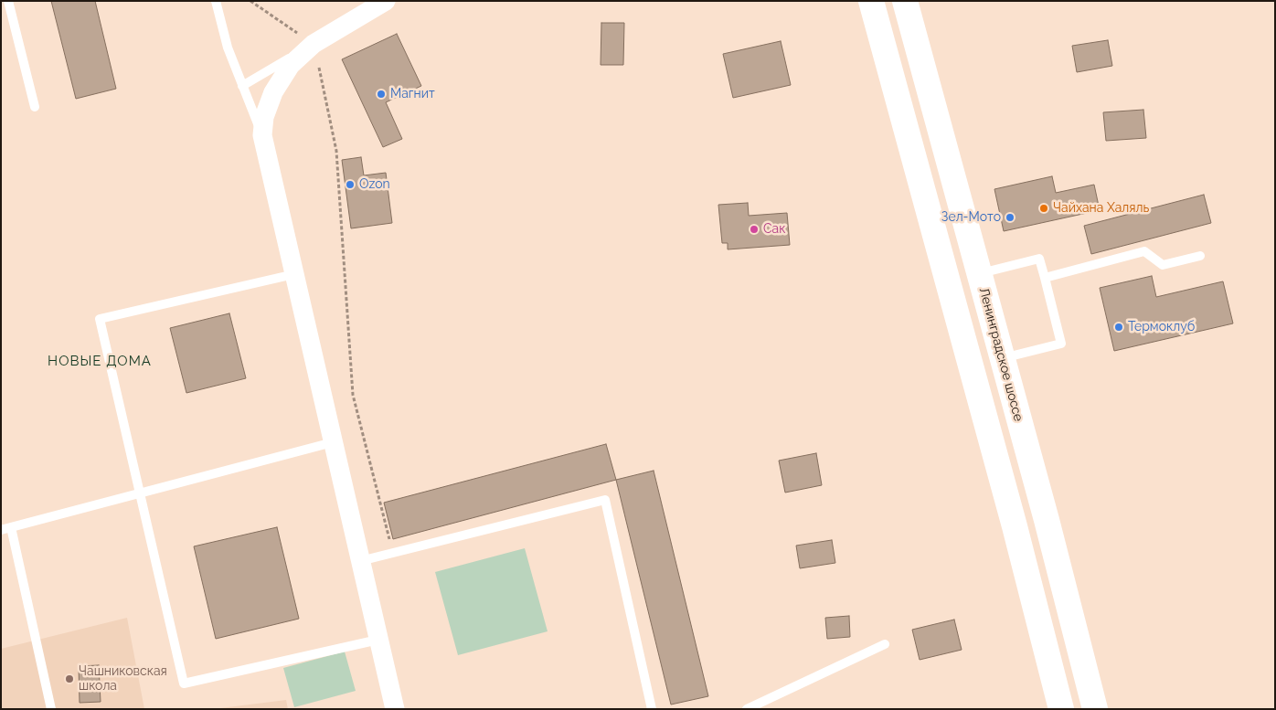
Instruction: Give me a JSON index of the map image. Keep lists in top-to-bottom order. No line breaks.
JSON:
{"streets":{"highway":["Ленинградское шоссе"]},"districts":["НОВЫЕ ДОМА"],"places":["Магнит","Ozon","Чайхана Халяль","Зел-Мото","Сак","Термоклуб","Чашниковская школа"]}
